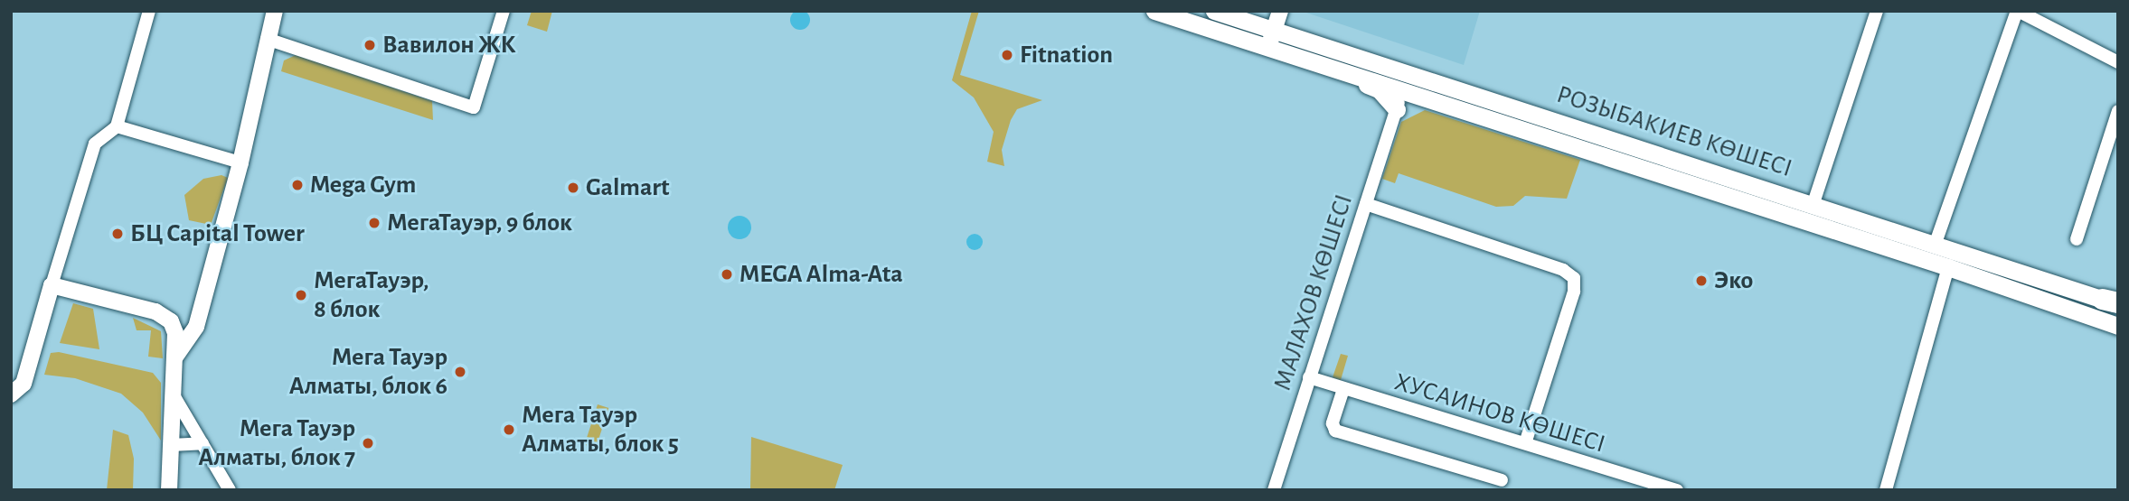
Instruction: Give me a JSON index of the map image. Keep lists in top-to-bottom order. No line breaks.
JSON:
{"streets":{"main road":["РОЗЫБАКИЕВ КӨШЕСІ"],"street":["МАЛАХОВ КӨШЕСІ","ХУСАИНОВ КӨШЕСІ"]},"crossings":[["РОЗЫБАКИЕВ КӨШЕСІ","МАЛАХОВ КӨШЕСІ"],["МАЛАХОВ КӨШЕСІ","ХУСАИНОВ КӨШЕСІ"]],"places":["Вавилон ЖК","Fitnation","Mega Gym","Galmart","МегаТауэр, 9 блок","БЦ Capital Tower","MEGA Alma-Ata","Эко","МегаТауэр, 8 блок","Мега Тауэр Алматы, блок 6","Мега Тауэр Алматы, блок 5","Мега Тауэр Алматы, блок 7"]}
